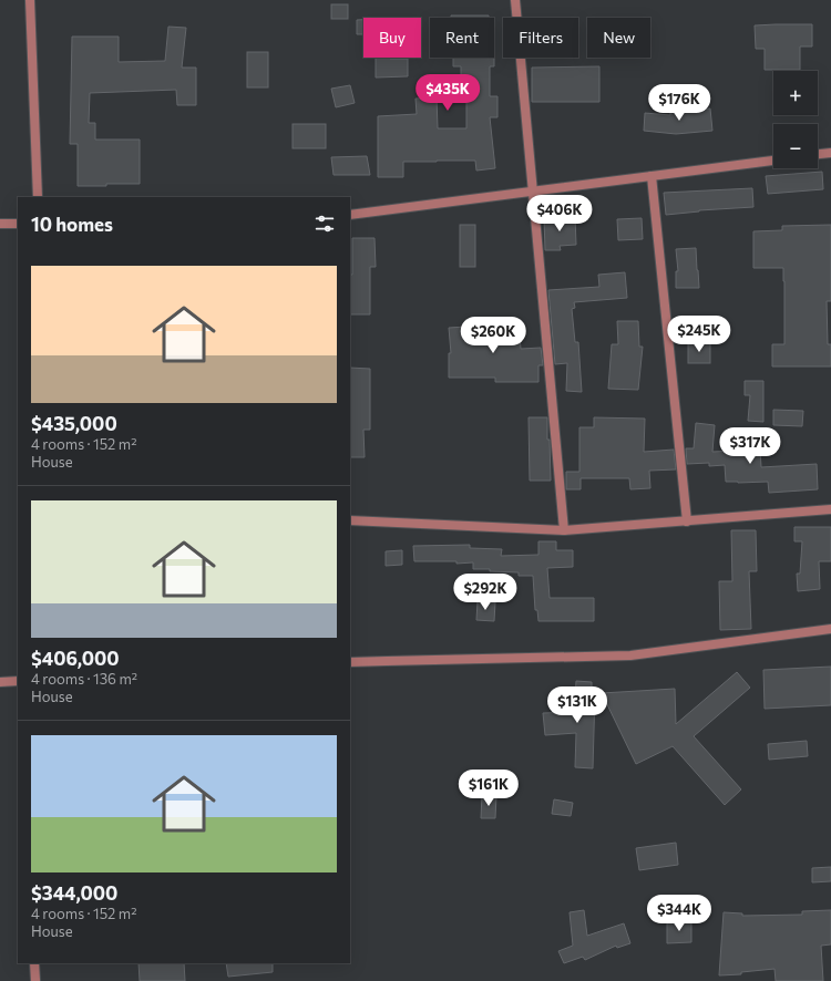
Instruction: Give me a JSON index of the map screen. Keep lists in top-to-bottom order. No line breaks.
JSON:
{"page":{"chip":["Buy","Rent","Filters","New"],"map_buttons":["+","−"],"price":["$435K","$176K","$406K","$245K","$260K","$317K","$292K","$131K","$161K","$344K"],"heading":"10 homes","list":[{"name":"$435,000","note":"4 rooms · 152 m² · House"},{"name":"$406,000","note":"4 rooms · 136 m² · House"},{"name":"$344,000","note":"4 rooms · 152 m² · House"}]}}
